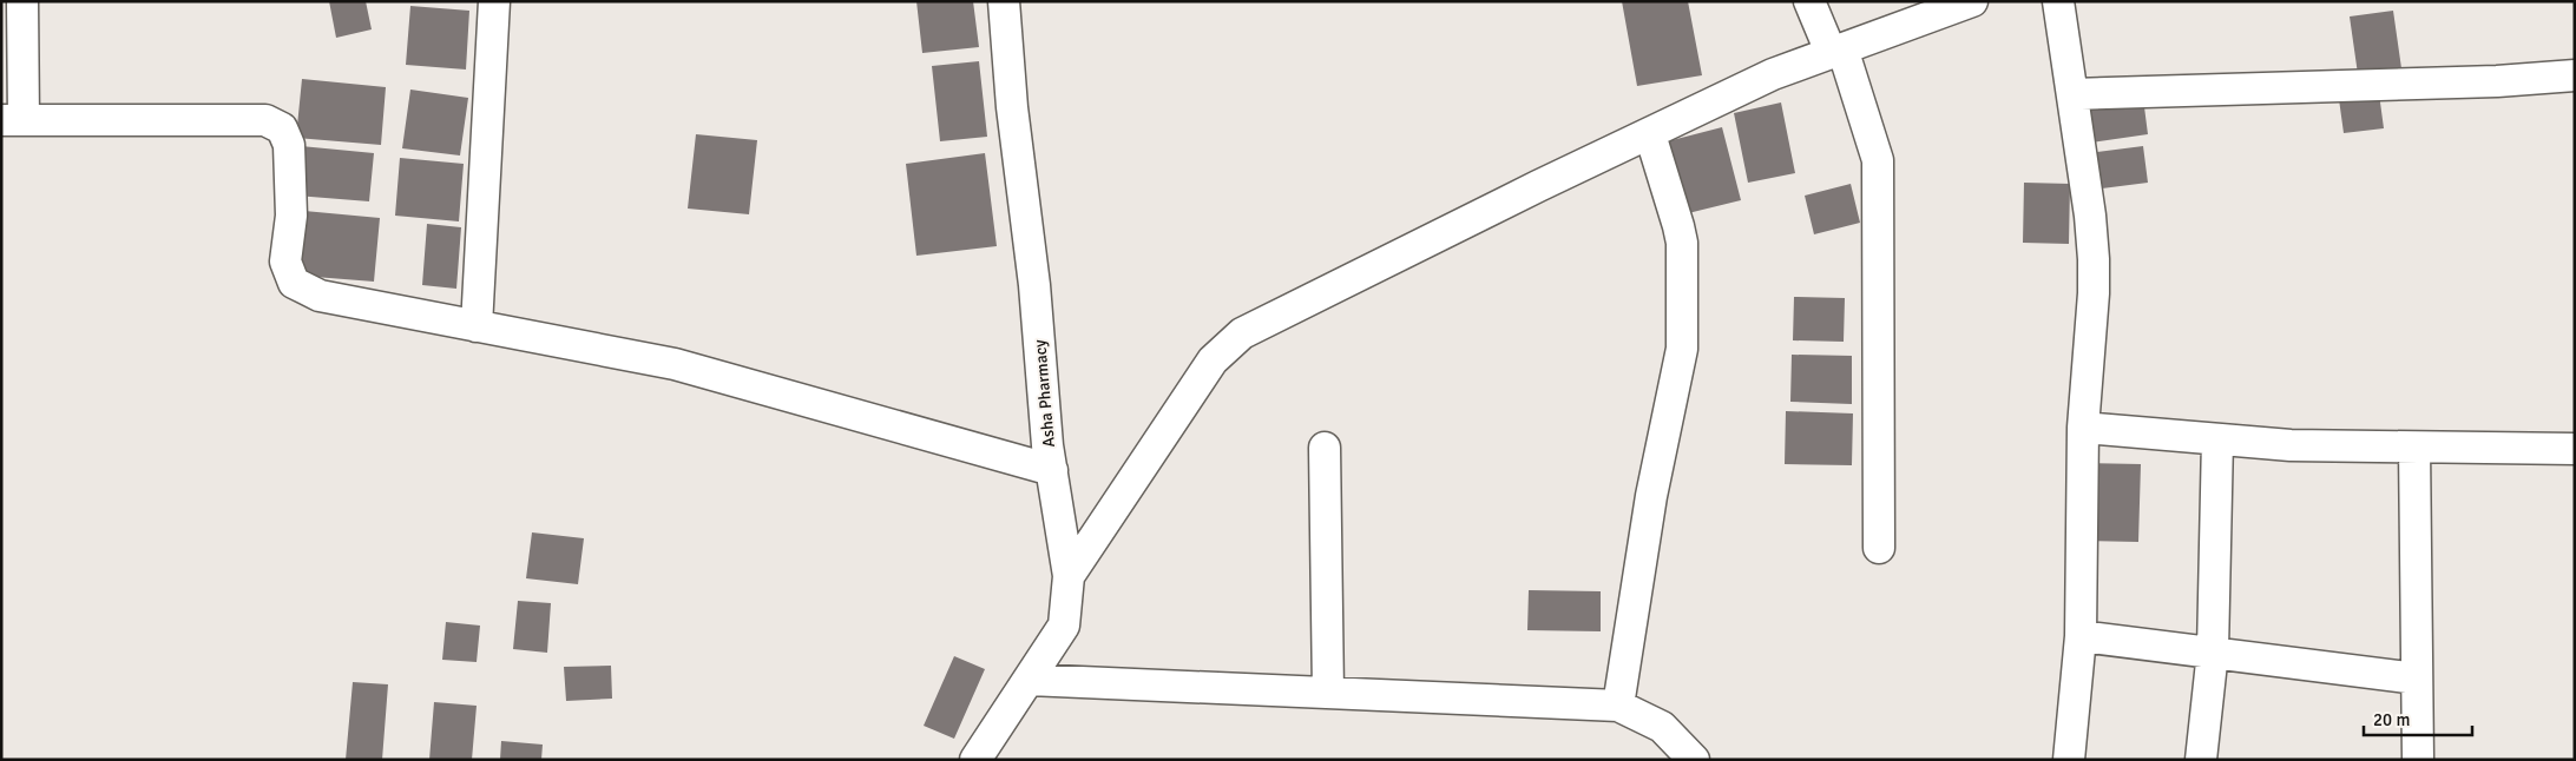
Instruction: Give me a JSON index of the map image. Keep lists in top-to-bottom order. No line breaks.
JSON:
{"streets":{"street":["Asha Pharmacy"]},"scale_bar":"20 m"}
